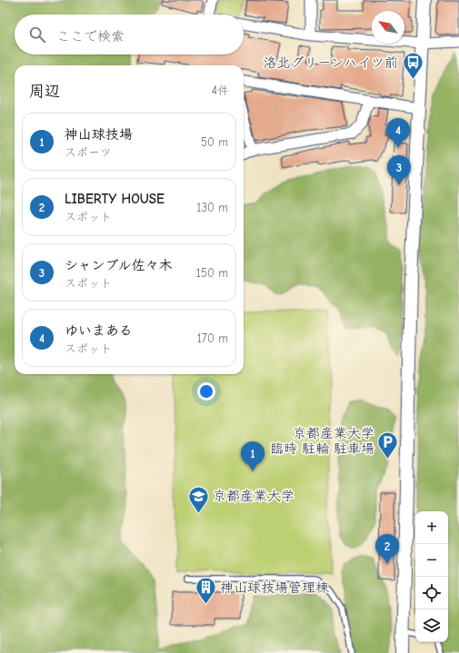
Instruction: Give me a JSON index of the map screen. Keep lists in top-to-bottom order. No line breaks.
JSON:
{"places":{"bus stop":["洛北グリーンハイツ前"],"parking":["京都産業大学 臨時 駐輪 駐車場"],"school or university":["京都産業大学"],"building":["神山球技場管理棟"]},"north":"top left","page":{"search":"ここで検索","heading":["周辺","4件"],"list":[{"mark":"1","name":"神山球技場","note":"スポーツ","value":"50 m"},{"mark":"2","name":"LIBERTY HOUSE","note":"スポット","value":"130 m"},{"mark":"3","name":"シャンブル佐々木","note":"スポット","value":"150 m"},{"mark":"4","name":"ゆいまある","note":"スポット","value":"170 m"}],"pins":["4","3","1","2"],"map_buttons":["+","−"]}}
